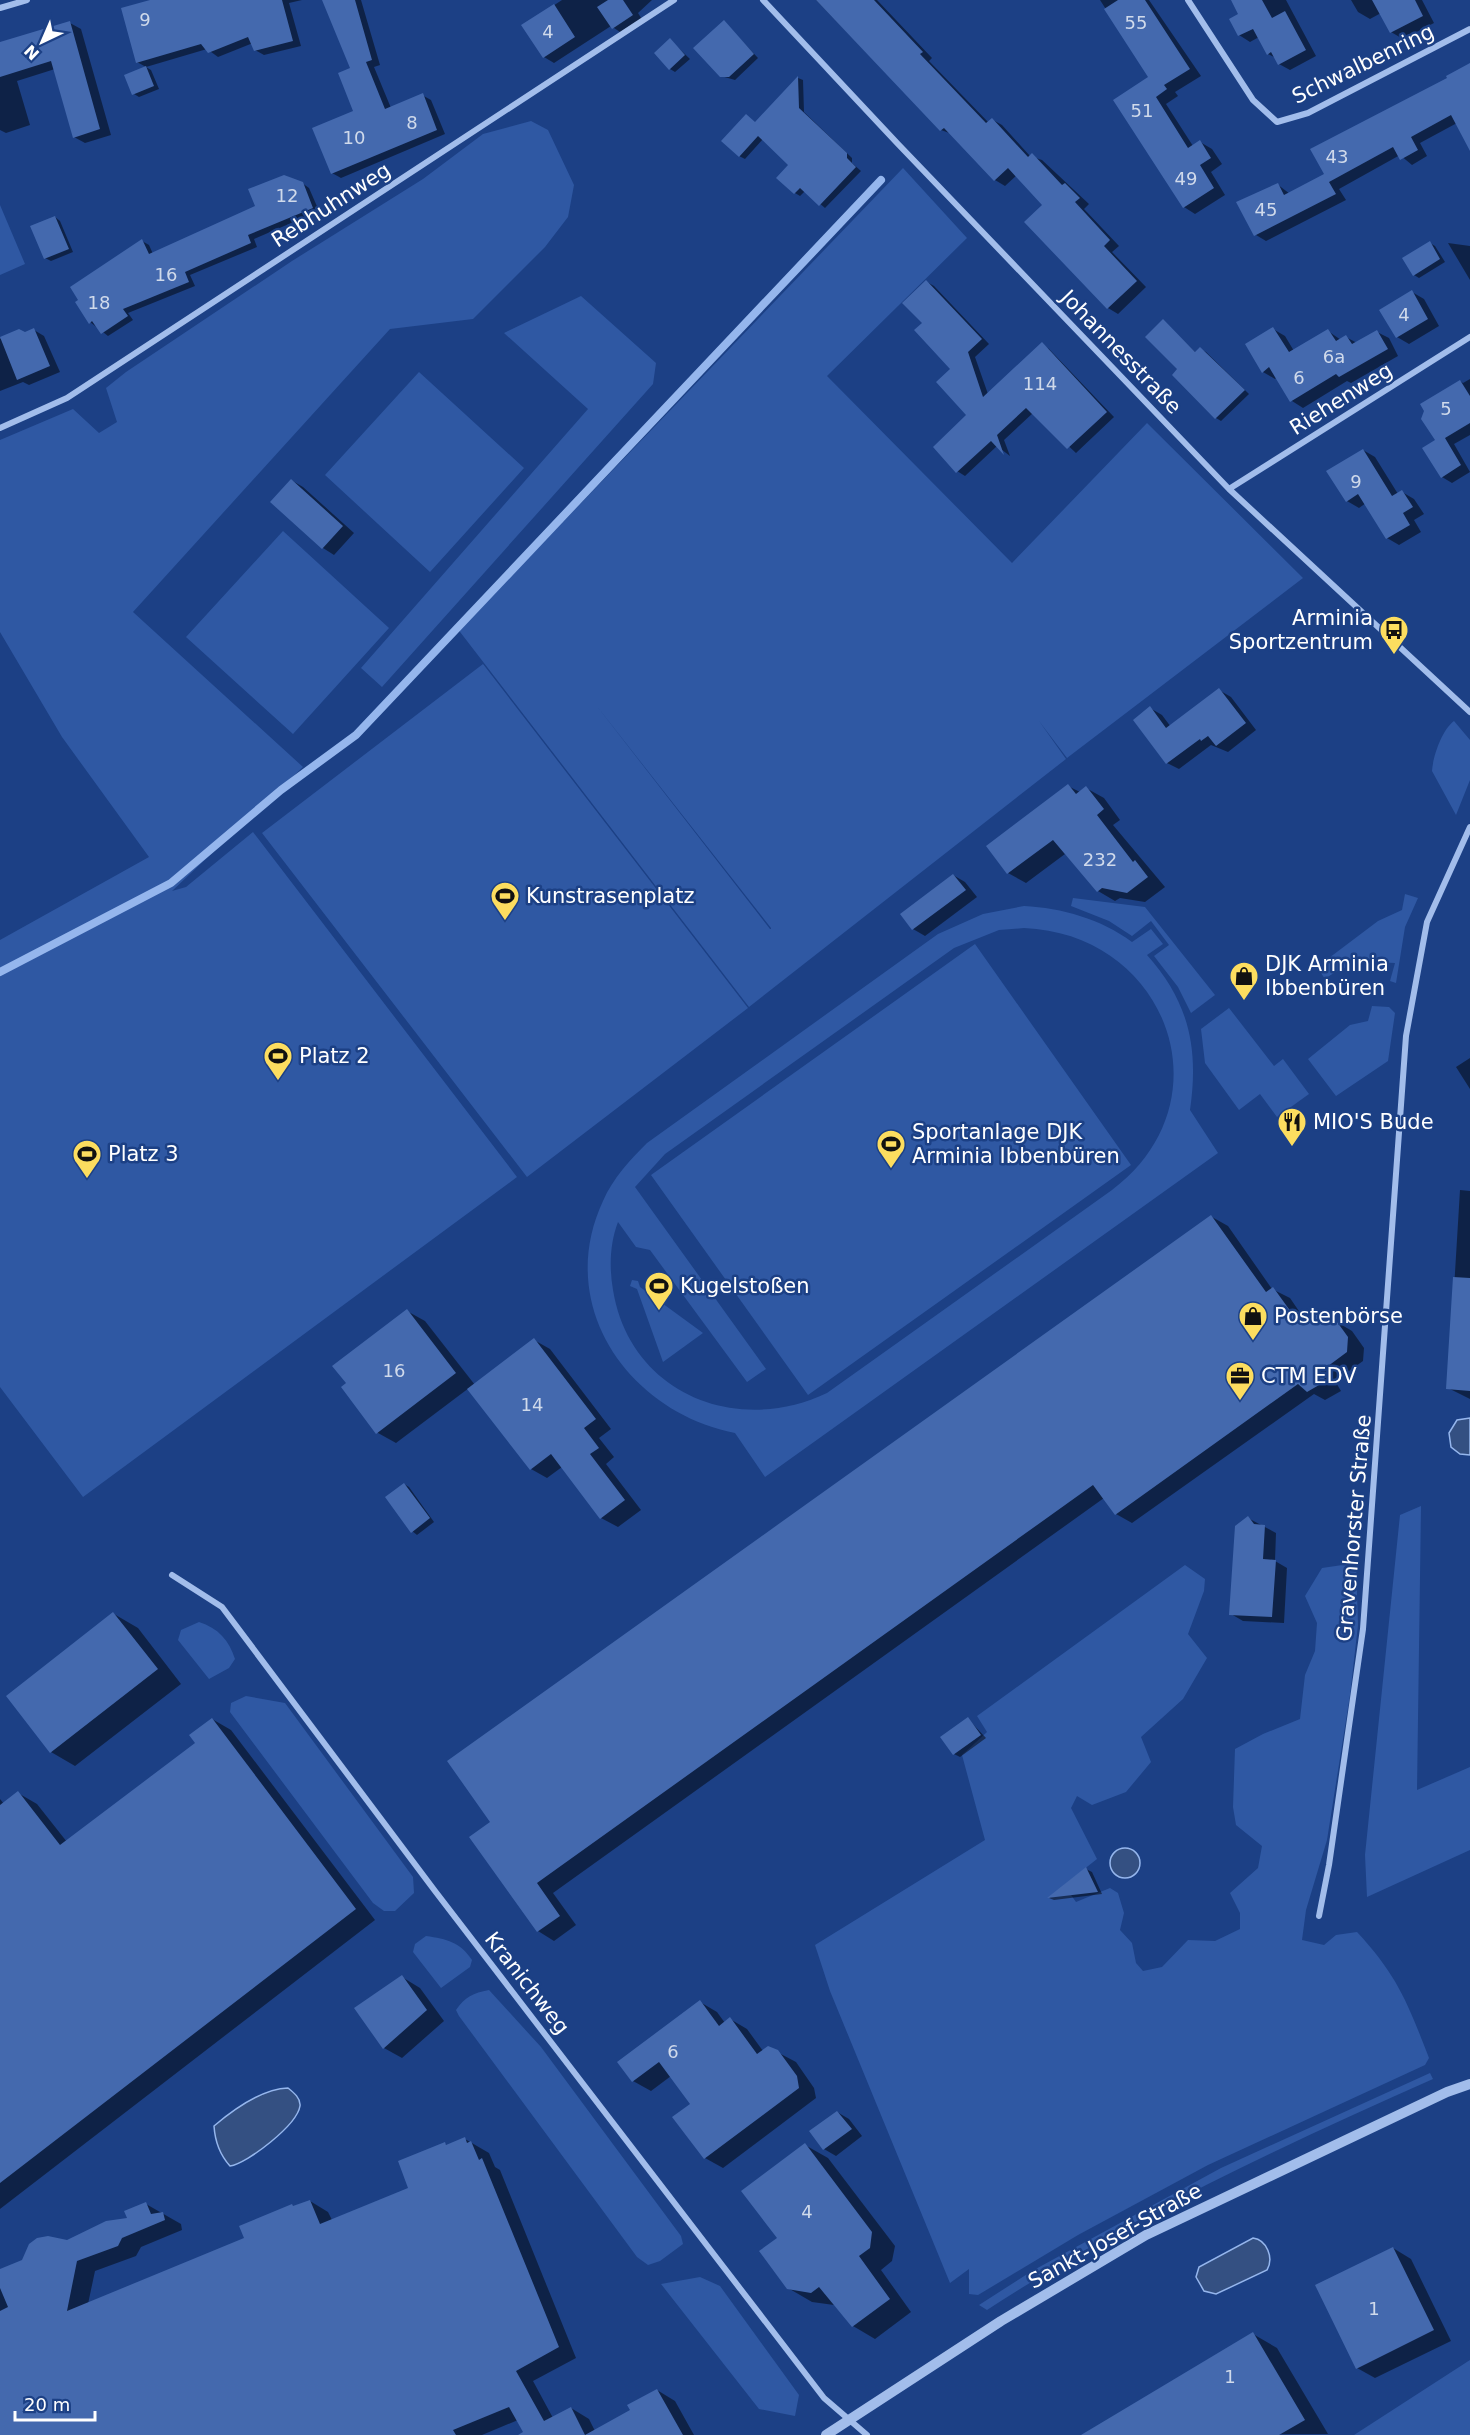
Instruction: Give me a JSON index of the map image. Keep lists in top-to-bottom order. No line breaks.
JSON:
{"streets":{"street":["Schwalbenring","Rebhuhnweg","Johannesstraße","Riehenweg","Gravenhorster Straße","Kranichweg","Sankt-Josef-Straße"]},"crossings":[["Johannesstraße","Riehenweg"],["Kranichweg","Sankt-Josef-Straße"]],"places":{"bus stop":["Arminia Sportzentrum"],"sports":["Kunstrasenplatz","Platz 2","Sportanlage DJK Arminia Ibbenbüren","Platz 3","Kugelstoßen"],"shop":["DJK Arminia Ibbenbüren","Postenbörse"],"restaurant":["MIO'S Bude"],"office":["CTM EDV"]},"house_numbers":["9","55","4","51","8","10","43","49","12","45","16","18","4","6a","6","114","5","9","232","16","14","6","4","1","1"],"scale_bar":"20 m","north":"bottom left"}
